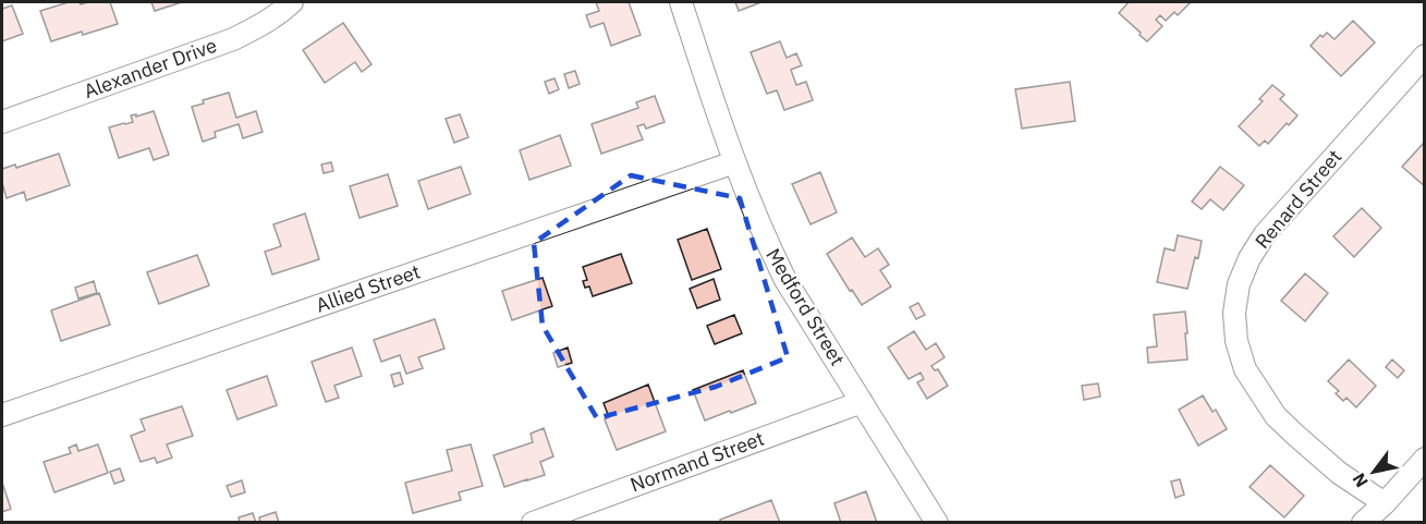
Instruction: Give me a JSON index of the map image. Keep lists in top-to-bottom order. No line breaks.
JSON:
{"streets":{"street":["Alexander Drive","Renard Street","Allied Street","Medford Street","Normand Street"]},"crossings":[["Allied Street","Medford Street"],["Medford Street","Normand Street"]],"north":"bottom left"}
